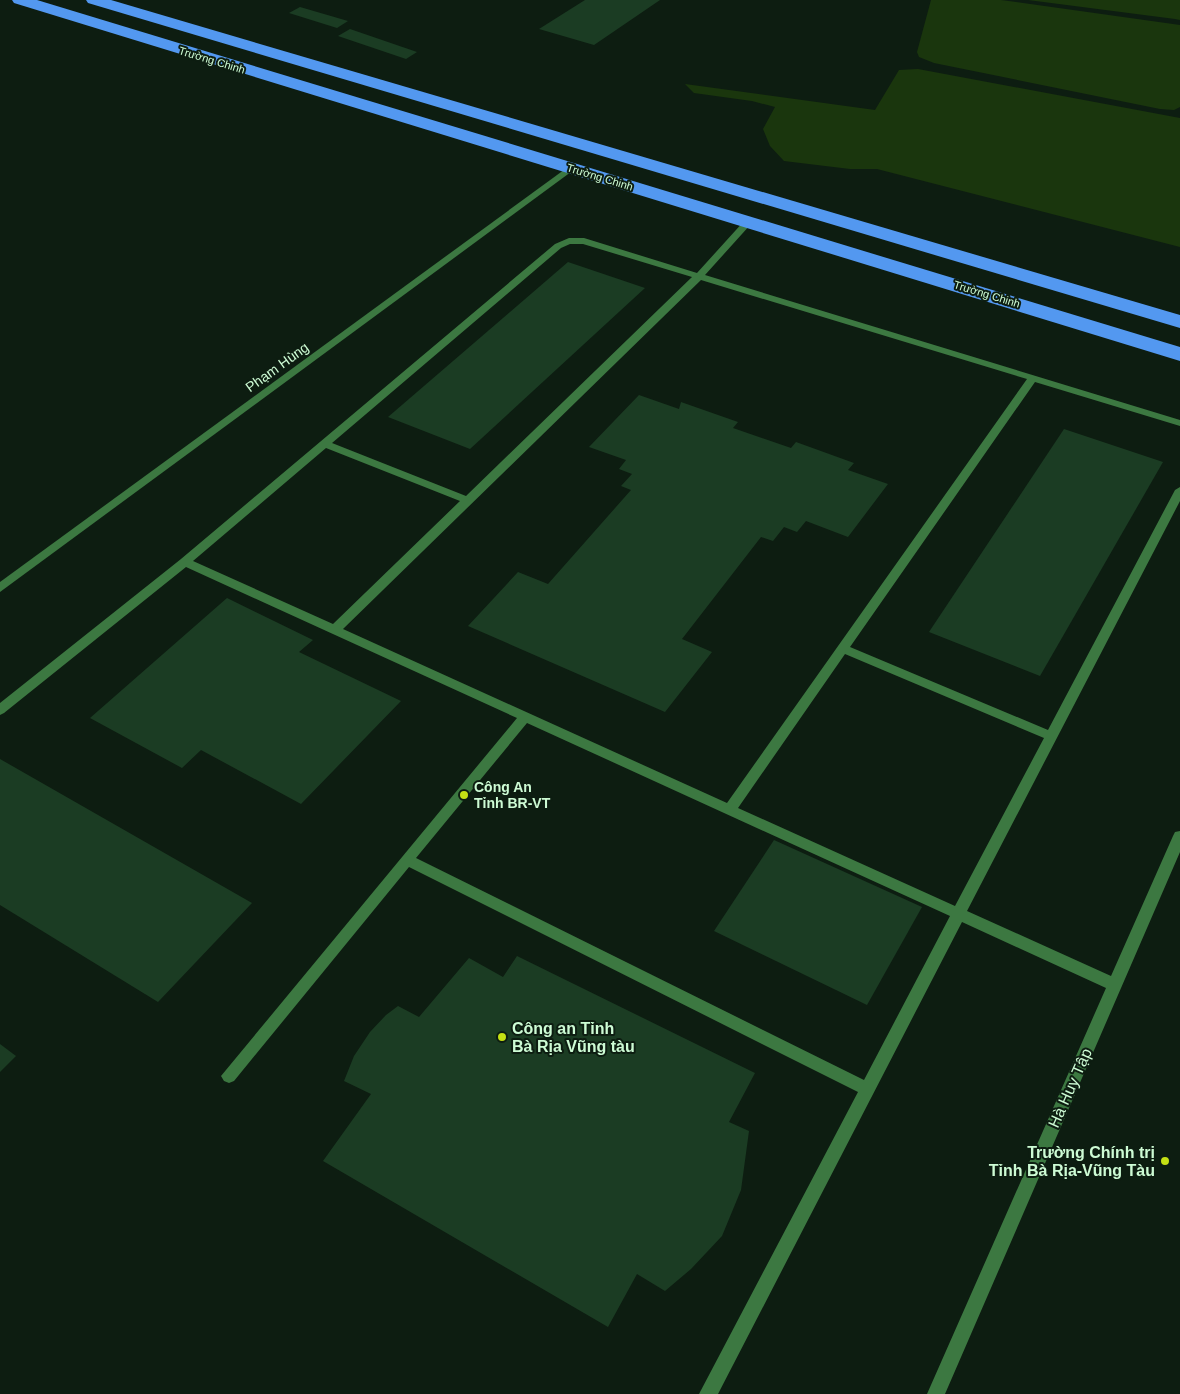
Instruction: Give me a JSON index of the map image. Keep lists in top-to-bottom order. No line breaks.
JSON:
{"streets":{"highway":["Trường Chinh"],"street":["Phạm Hùng","Hà Huy Tập"]},"crossings":[["Trường Chinh","Phạm Hùng"]],"places":["Công An Tỉnh BR-VT","Công an Tỉnh Bà Rịa Vũng tàu","Trường Chính trị Tỉnh Bà Rịa-Vũng Tàu"]}
